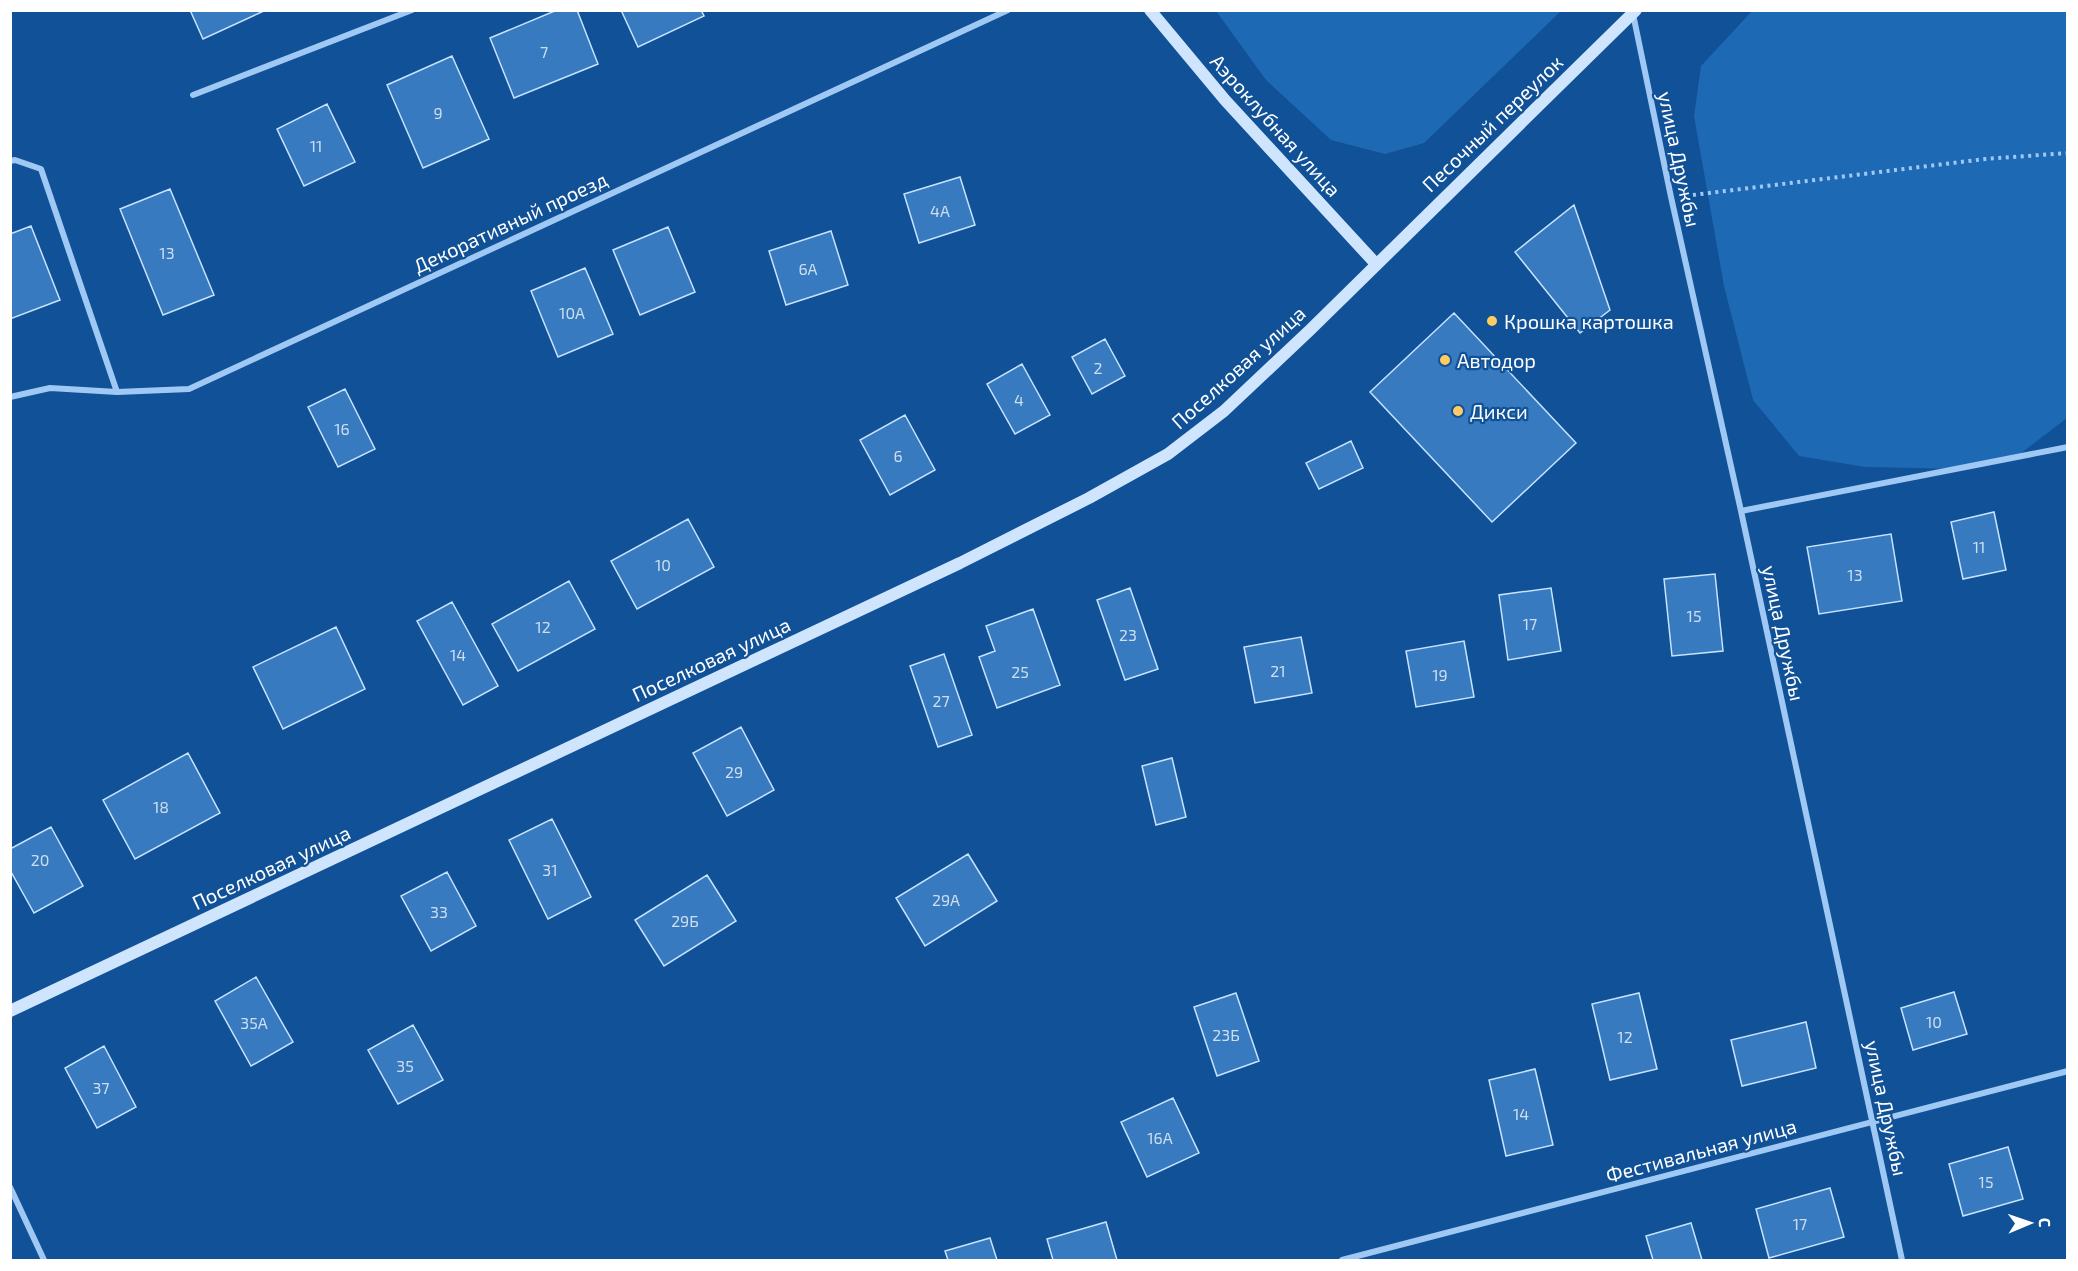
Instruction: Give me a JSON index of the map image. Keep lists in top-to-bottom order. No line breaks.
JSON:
{"streets":{"main road":["Песочный переулок","Аэроклубная улица","Поселковая улица"],"street":["улица Дружбы","Декоративный проезд","Фестивальная улица"]},"crossings":[["Песочный переулок","Аэроклубная улица"],["Песочный переулок","улица Дружбы"],["Песочный переулок","Поселковая улица"],["Аэроклубная улица","Поселковая улица"],["улица Дружбы","Фестивальная улица"]],"places":["Крошка картошка","Автодор","Дикси"],"house_numbers":["7","9","11","4А","13","6А","10А","2","4","16","6","11","10","13","15","17","12","23","14","21","25","19","27","29","18","20","31","29А","33","29Б","10","35А","23Б","12","35","37","14","16А","15","17"],"north":"right"}
